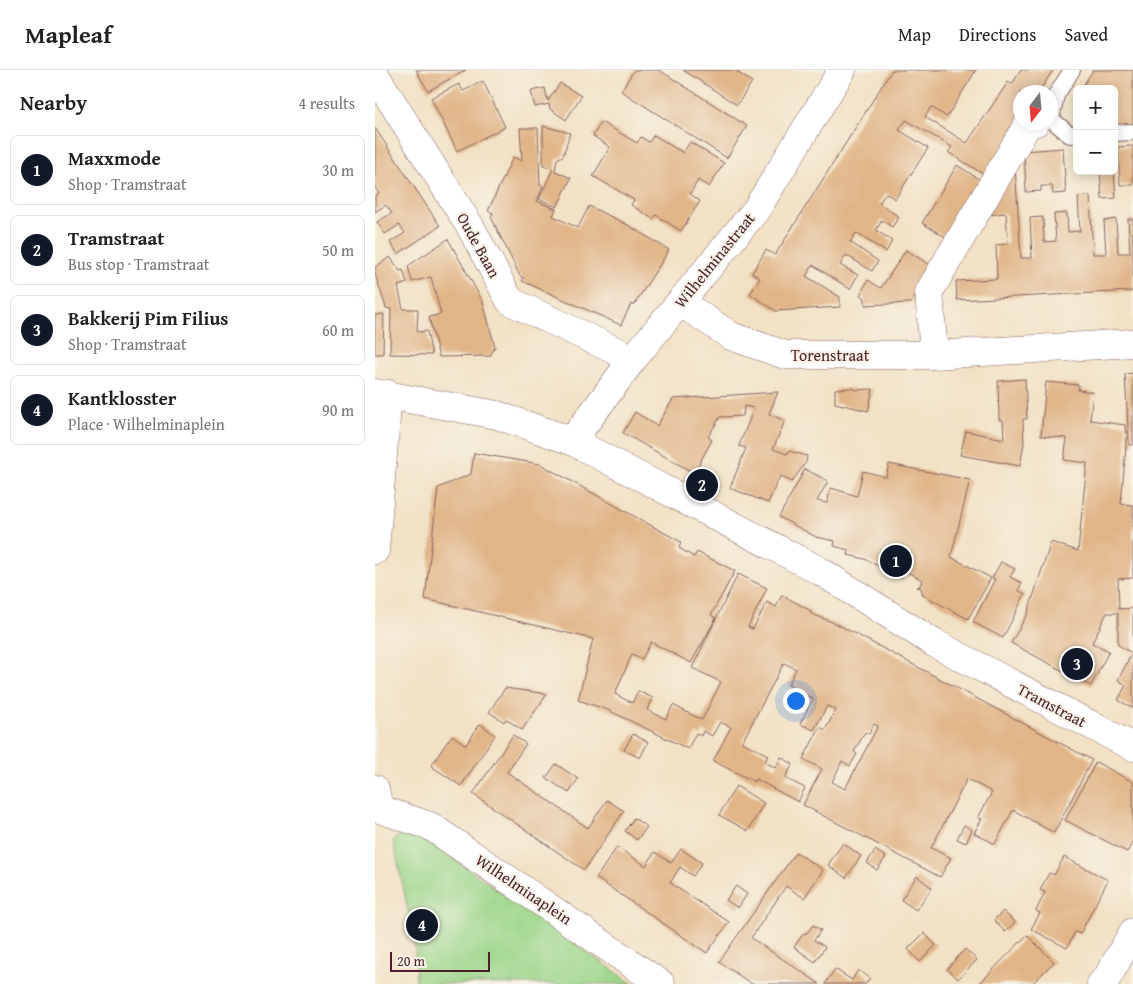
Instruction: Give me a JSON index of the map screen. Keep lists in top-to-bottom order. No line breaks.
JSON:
{"streets":{"street":["Oude Baan","Wilhelminastraat","Torenstraat","Tramstraat","Wilhelminaplein"]},"crossings":[["Oude Baan","Wilhelminastraat"],["Wilhelminastraat","Torenstraat"],["Wilhelminastraat","Tramstraat"]],"scale_bar":"20 m","north":"bottom","page":{"header":"Mapleaf","nav":["Map","Directions","Saved"],"heading":["Nearby","4 results"],"map_buttons":["+","−"],"list":[{"mark":"1","name":"Maxxmode","note":"Shop · Tramstraat","value":"30 m"},{"mark":"2","name":"Tramstraat","note":"Bus stop · Tramstraat","value":"50 m"},{"mark":"3","name":"Bakkerij Pim Filius","note":"Shop · Tramstraat","value":"60 m"},{"mark":"4","name":"Kantklosster","note":"Place · Wilhelminaplein","value":"90 m"}],"pins":["2","1","3","4"],"scale":"20 m"}}
